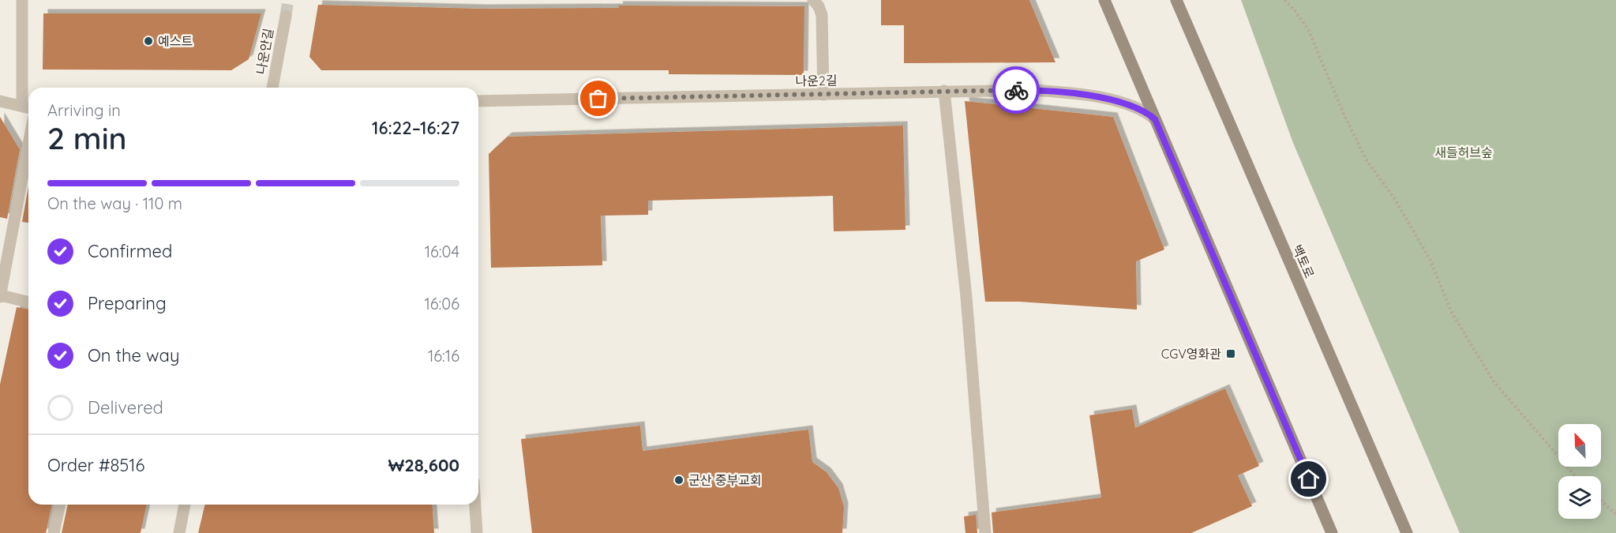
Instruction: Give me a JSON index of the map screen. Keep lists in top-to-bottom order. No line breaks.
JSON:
{"streets":{"street":["나운안길","나운2길","백토로"]},"parks":["새들허브숲"],"places":{"other":["예스트","군산 중부교회"],"transit":["CGV영화관"]},"north":"top left","page":{"heading":["2 min","Arriving in","16:22–16:27"],"panel":["Order #8516","₩28,600"],"bar":"On the way · 110 m","list":[["Confirmed","16:04"],["Preparing","16:06"],["On the way","16:16"],"Delivered"]}}
